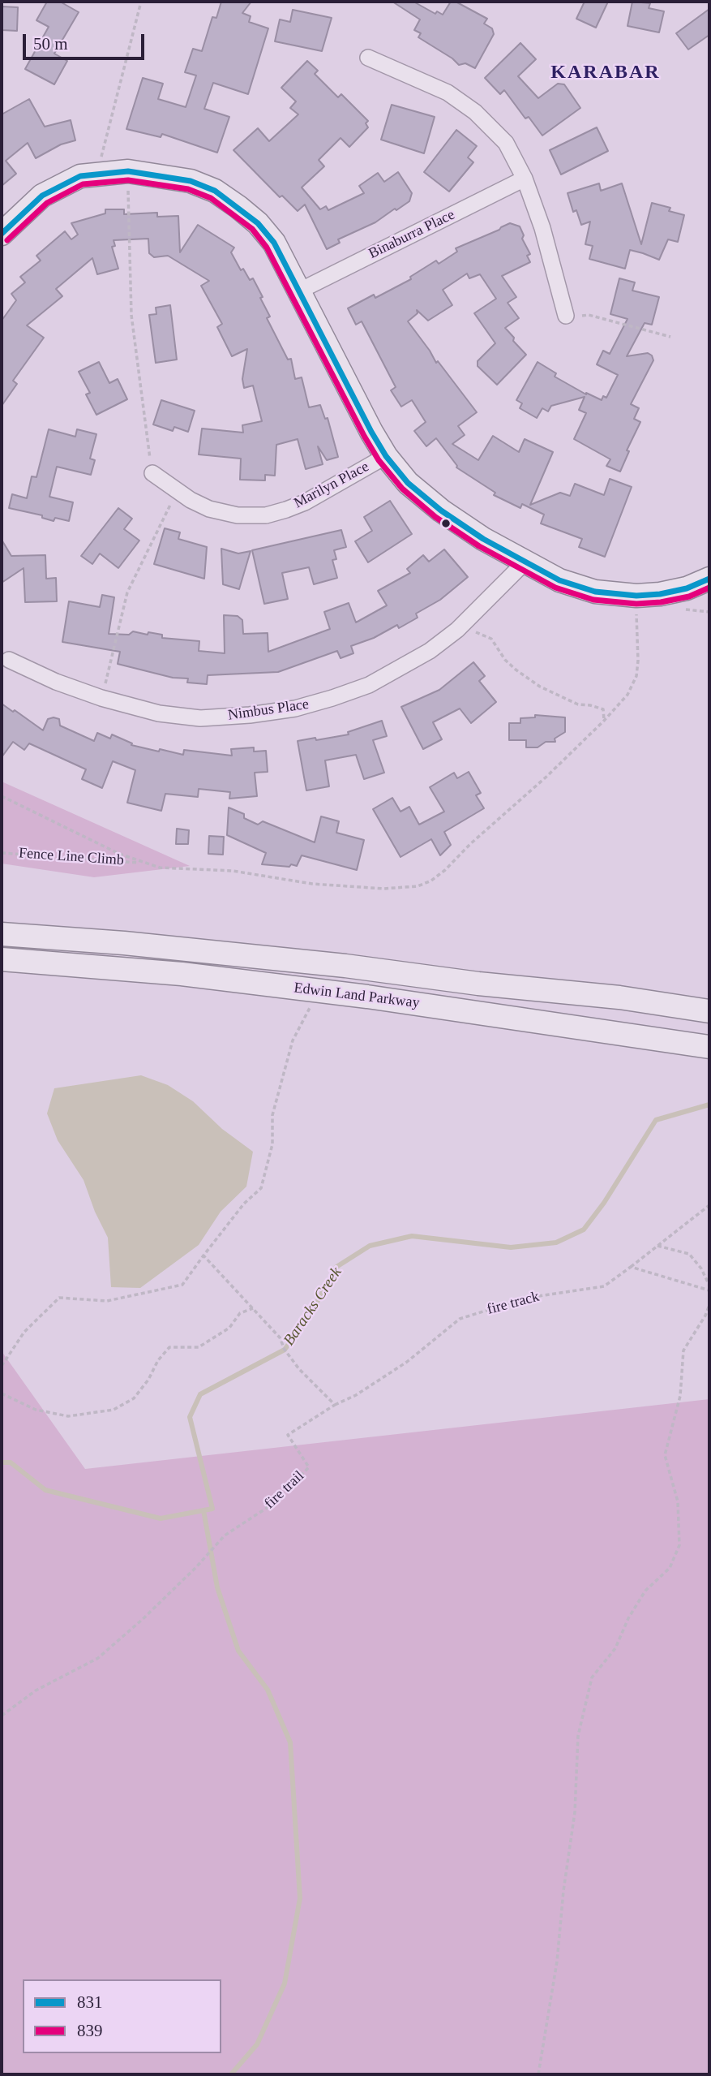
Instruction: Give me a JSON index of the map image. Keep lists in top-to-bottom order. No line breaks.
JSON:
{"streets":{"main road":["Edwin Land Parkway"],"street":["Binaburra Place","Marilyn Place","Nimbus Place"],"path":["Fence Line Climb","fire track","fire trail"]},"crossings":[["fire track","fire trail"]],"districts":["KARABAR"],"water":["Baracks Creek"],"lines":["transit line 831","transit line 839"],"legend":["831","839"],"scale_bar":"50 m"}
